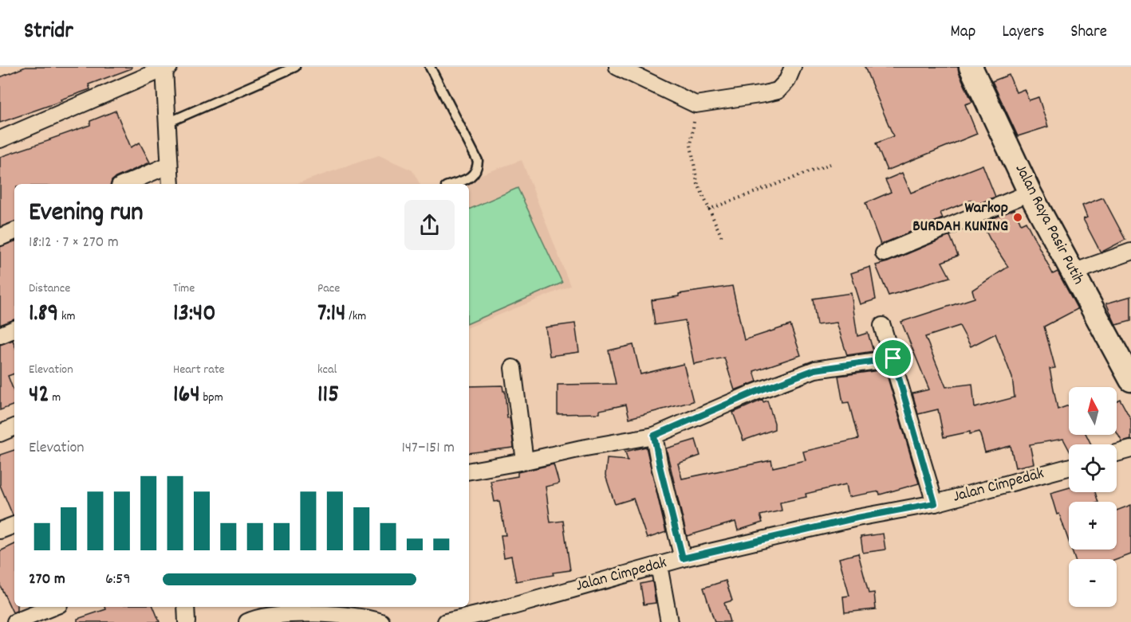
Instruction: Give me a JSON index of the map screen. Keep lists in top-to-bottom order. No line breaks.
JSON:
{"streets":{"street":["Jalan Raya Pasir Putih","Jalan Cimpedak"]},"places":["Warkop BURDAH KUNING"],"north":"top","page":{"header":"Stridr","nav":["Map","Layers","Share"],"heading":["Evening run","18:12 · 7 × 270 m"],"stats":[["Distance","1.89 km"],["Time","13:40"],["Pace","7:14 /km"],["Elevation","42 m"],["Heart rate","164 bpm"],["kcal","115"]],"map_buttons":["+","−"],"chart":["Elevation","147–151 m"],"list":[{"name":"270 m","note":"6:59"}]}}
